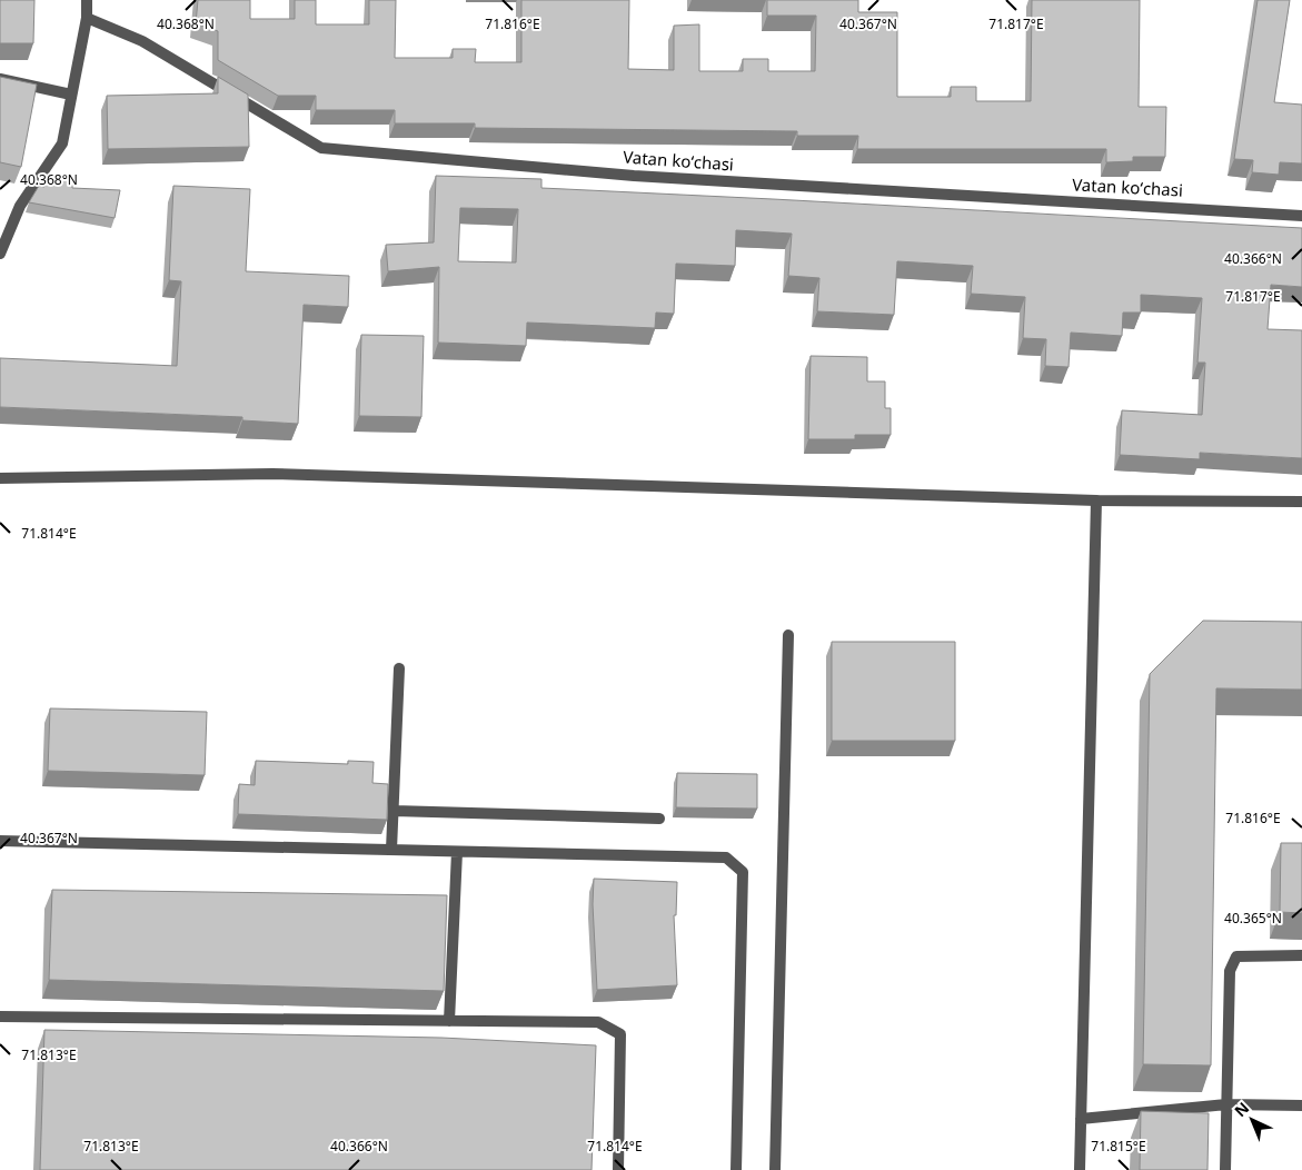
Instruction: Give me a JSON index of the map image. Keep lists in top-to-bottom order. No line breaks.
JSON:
{"streets":{"street":["Vatan koʻchasi"]},"north":"top left","coordinates":["40.368°N","40.367°N","71.816°E","71.817°E","40.366°N","71.814°E","40.365°N","71.813°E","71.815°E"]}
